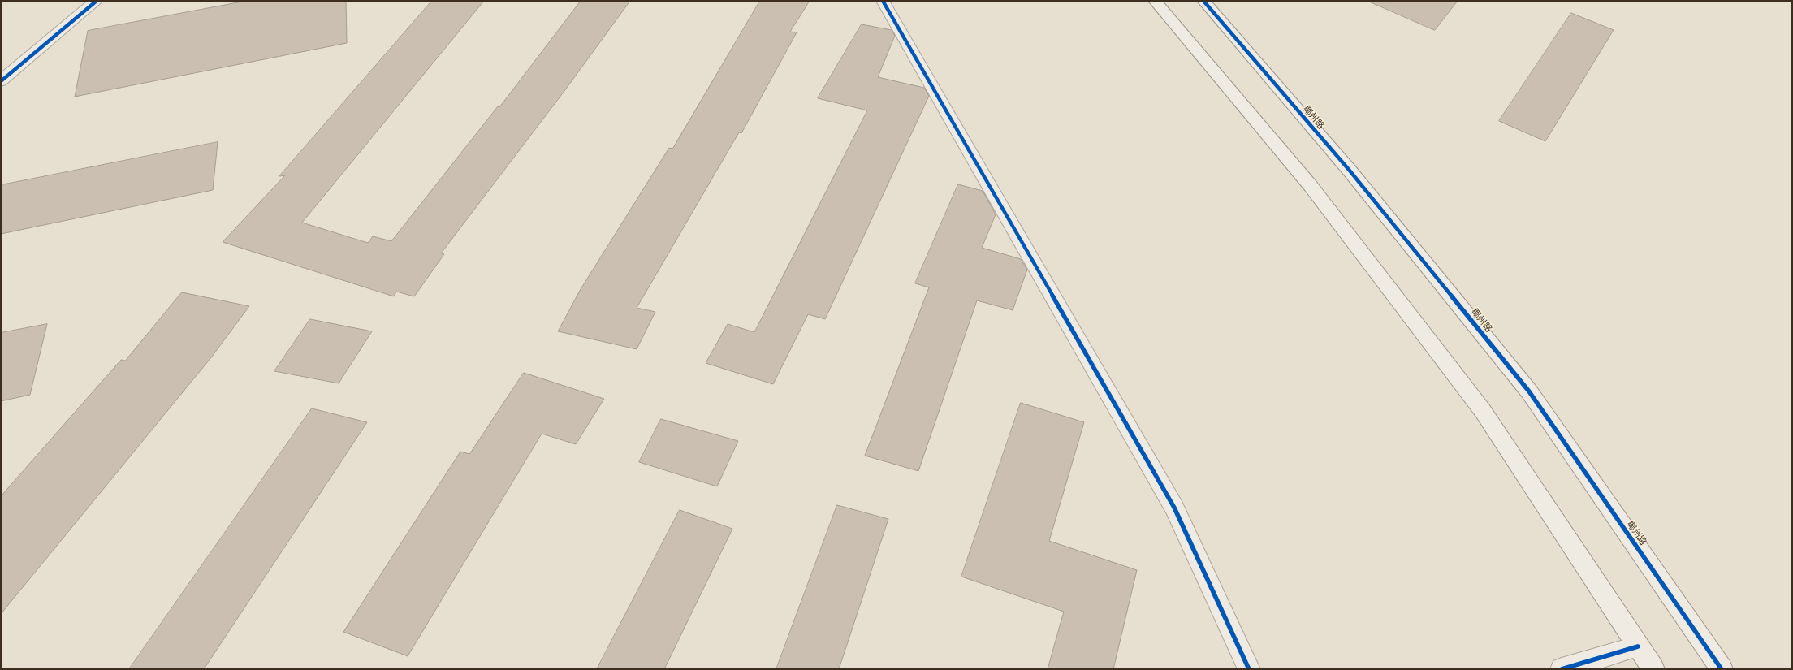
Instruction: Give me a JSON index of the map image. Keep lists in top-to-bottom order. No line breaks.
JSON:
{"streets":{"main road":["椰州路"]}}
